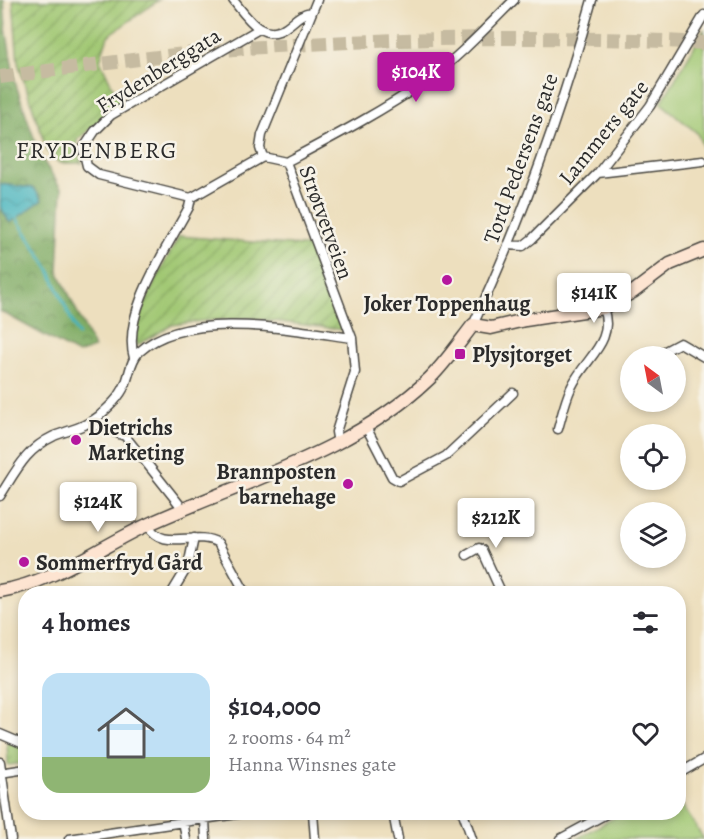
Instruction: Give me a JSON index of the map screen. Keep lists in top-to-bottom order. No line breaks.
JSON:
{"streets":{"street":["Frydenberggata","Lammers gate","Tord Pedersens gate","Strøtvetveien"]},"crossings":[["Lammers gate","Tord Pedersens gate"]],"districts":["FRYDENBERG"],"places":{"other":["Joker Toppenhaug","Dietrichs Marketing","Brannposten barnehage","Sommerfryd Gård"],"transit":["Plysjtorget"]},"north":"top left","page":{"price":["$104K","$141K","$124K","$212K"],"heading":"4 homes","list":[{"name":"$104,000","note":"2 rooms · 64 m² · Hanna Winsnes gate"}]}}
